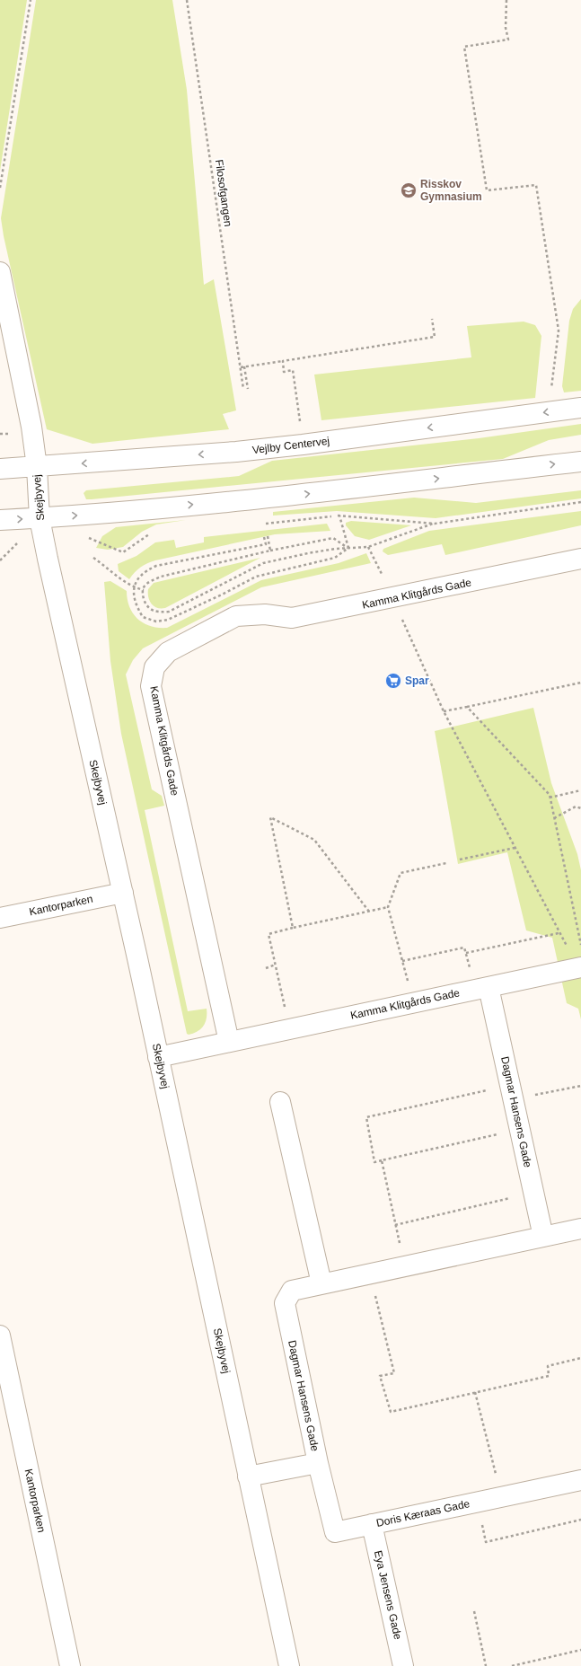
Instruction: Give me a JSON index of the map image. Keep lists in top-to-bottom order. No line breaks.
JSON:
{"streets":{"street":["Vejlby Centervej","Skejbyvej","Kamma Klitgårds Gade","Kantorparken","Dagmar Hansens Gade","Doris Kæraas Gade","Eya Jensens Gade"],"path":["Filosofgangen"]},"crossings":[["Vejlby Centervej","Skejbyvej"],["Skejbyvej","Kamma Klitgårds Gade"],["Skejbyvej","Kantorparken"],["Skejbyvej","Dagmar Hansens Gade"],["Kamma Klitgårds Gade","Dagmar Hansens Gade"],["Dagmar Hansens Gade","Doris Kæraas Gade"],["Doris Kæraas Gade","Eya Jensens Gade"]],"places":{"school or university":["Risskov Gymnasium"],"supermarket":["Spar"]}}
